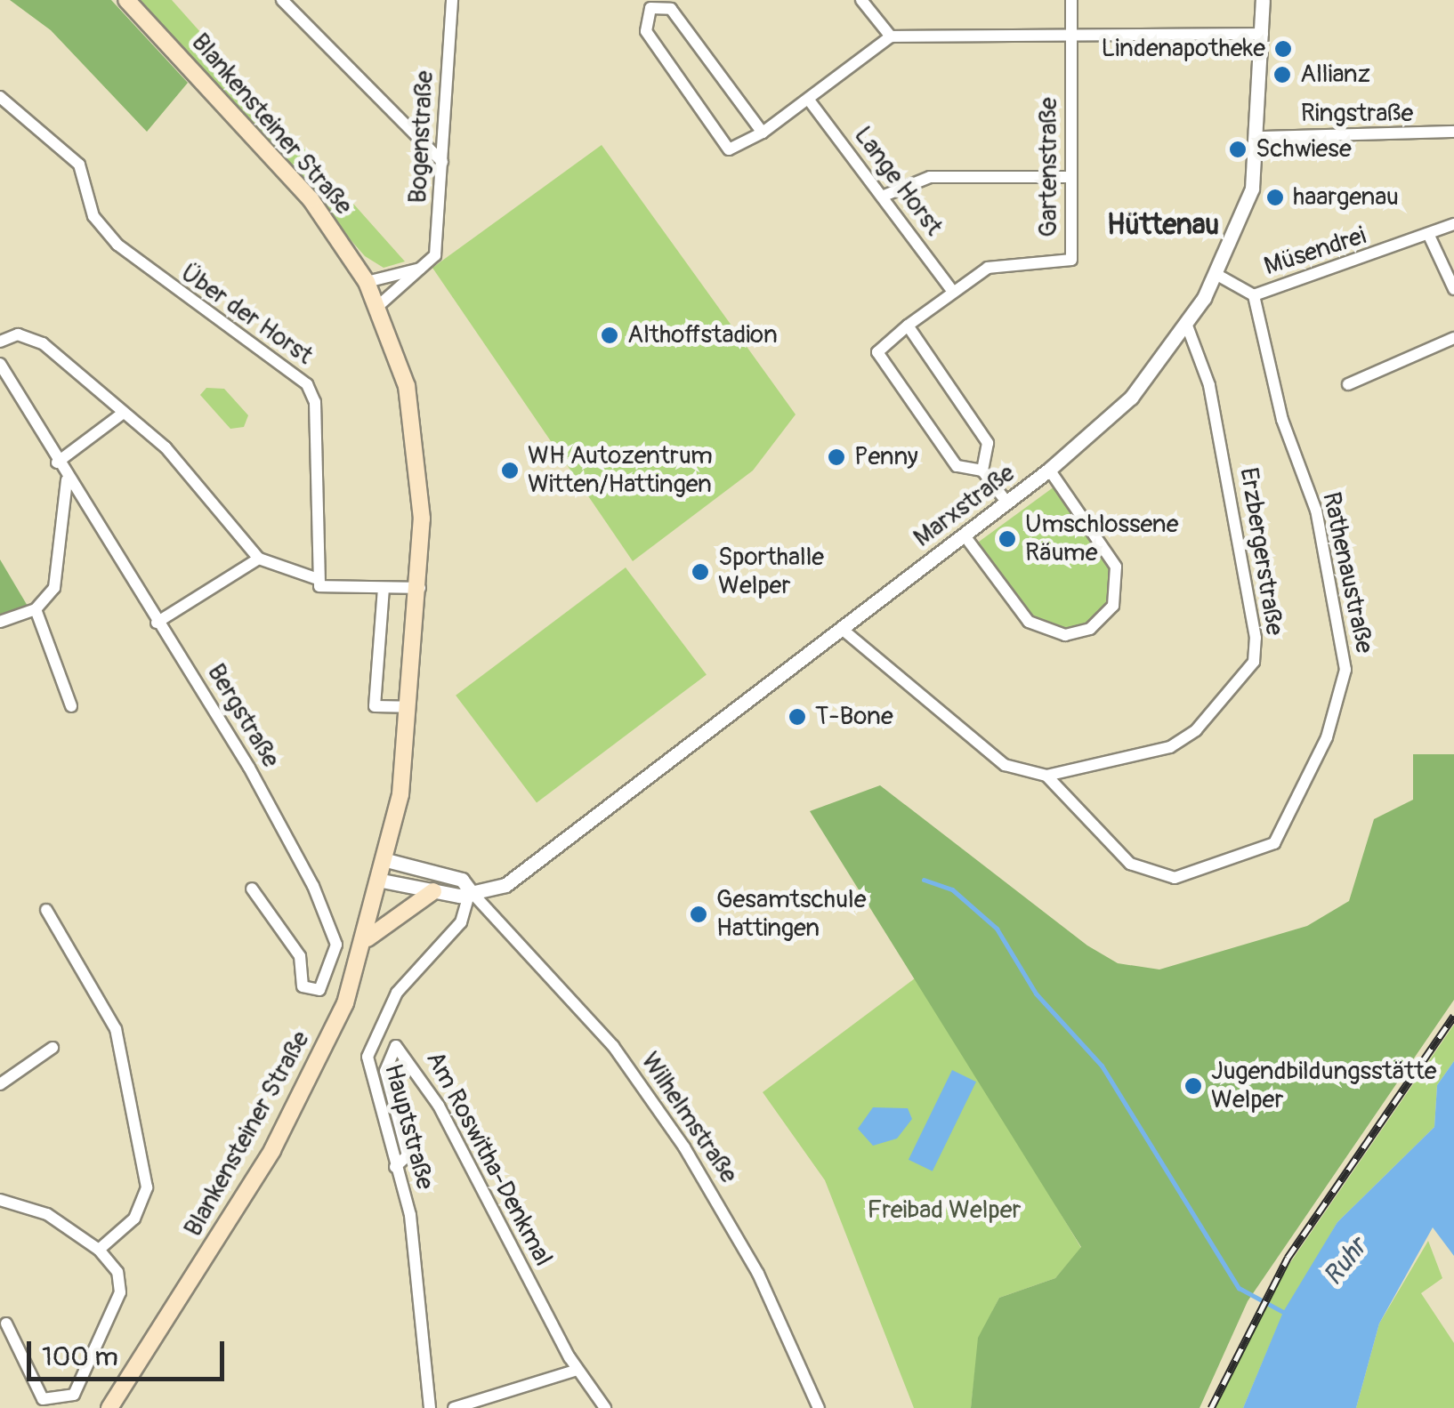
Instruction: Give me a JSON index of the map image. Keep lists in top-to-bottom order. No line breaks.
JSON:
{"streets":{"main road":["Blankensteiner Straße"],"street":["Ringstraße","Bogenstraße","Gartenstraße","Lange Horst","Müsendrei","Über der Horst","Marxstraße","Erzbergerstraße","Rathenaustraße","Bergstraße","Wilhelmstraße","Hauptstraße","Am Roswitha-Denkmal"]},"crossings":[["Ringstraße","Marxstraße"],["Blankensteiner Straße","Bogenstraße"],["Blankensteiner Straße","Marxstraße"],["Gartenstraße","Lange Horst"],["Müsendrei","Marxstraße"],["Müsendrei","Rathenaustraße"],["Marxstraße","Erzbergerstraße"],["Marxstraße","Wilhelmstraße"],["Marxstraße","Hauptstraße"],["Erzbergerstraße","Rathenaustraße"],["Wilhelmstraße","Hauptstraße"],["Hauptstraße","Am Roswitha-Denkmal"]],"districts":["Hüttenau"],"water":["Ruhr"],"parks":["Freibad Welper"],"places":["Lindenapotheke","Allianz","Schwiese","haargenau","Althoffstadion","Penny","WH Autozentrum Witten/Hattingen","Umschlossene Räume","Sporthalle Welper","T-Bone","Gesamtschule Hattingen","Jugendbildungsstätte Welper"],"scale_bar":"100 m"}
